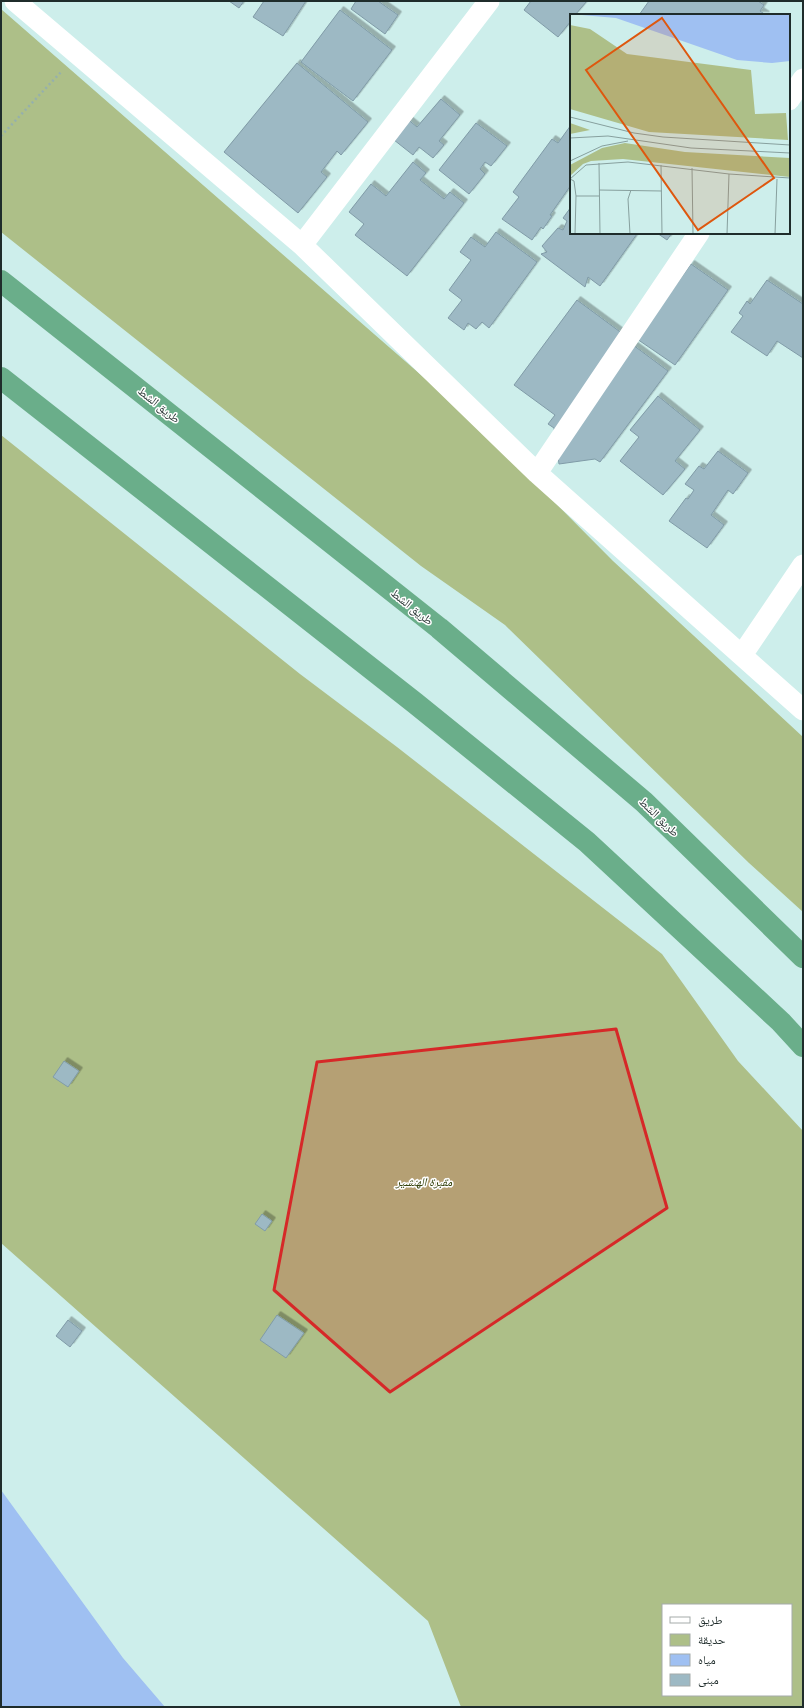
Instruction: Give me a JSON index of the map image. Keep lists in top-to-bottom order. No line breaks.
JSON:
{"streets":{"highway":["طريق الشط"]},"parks":["مقبرة الهنشير"],"legend":["طريق","حديقة","مياه","مبنى"]}
